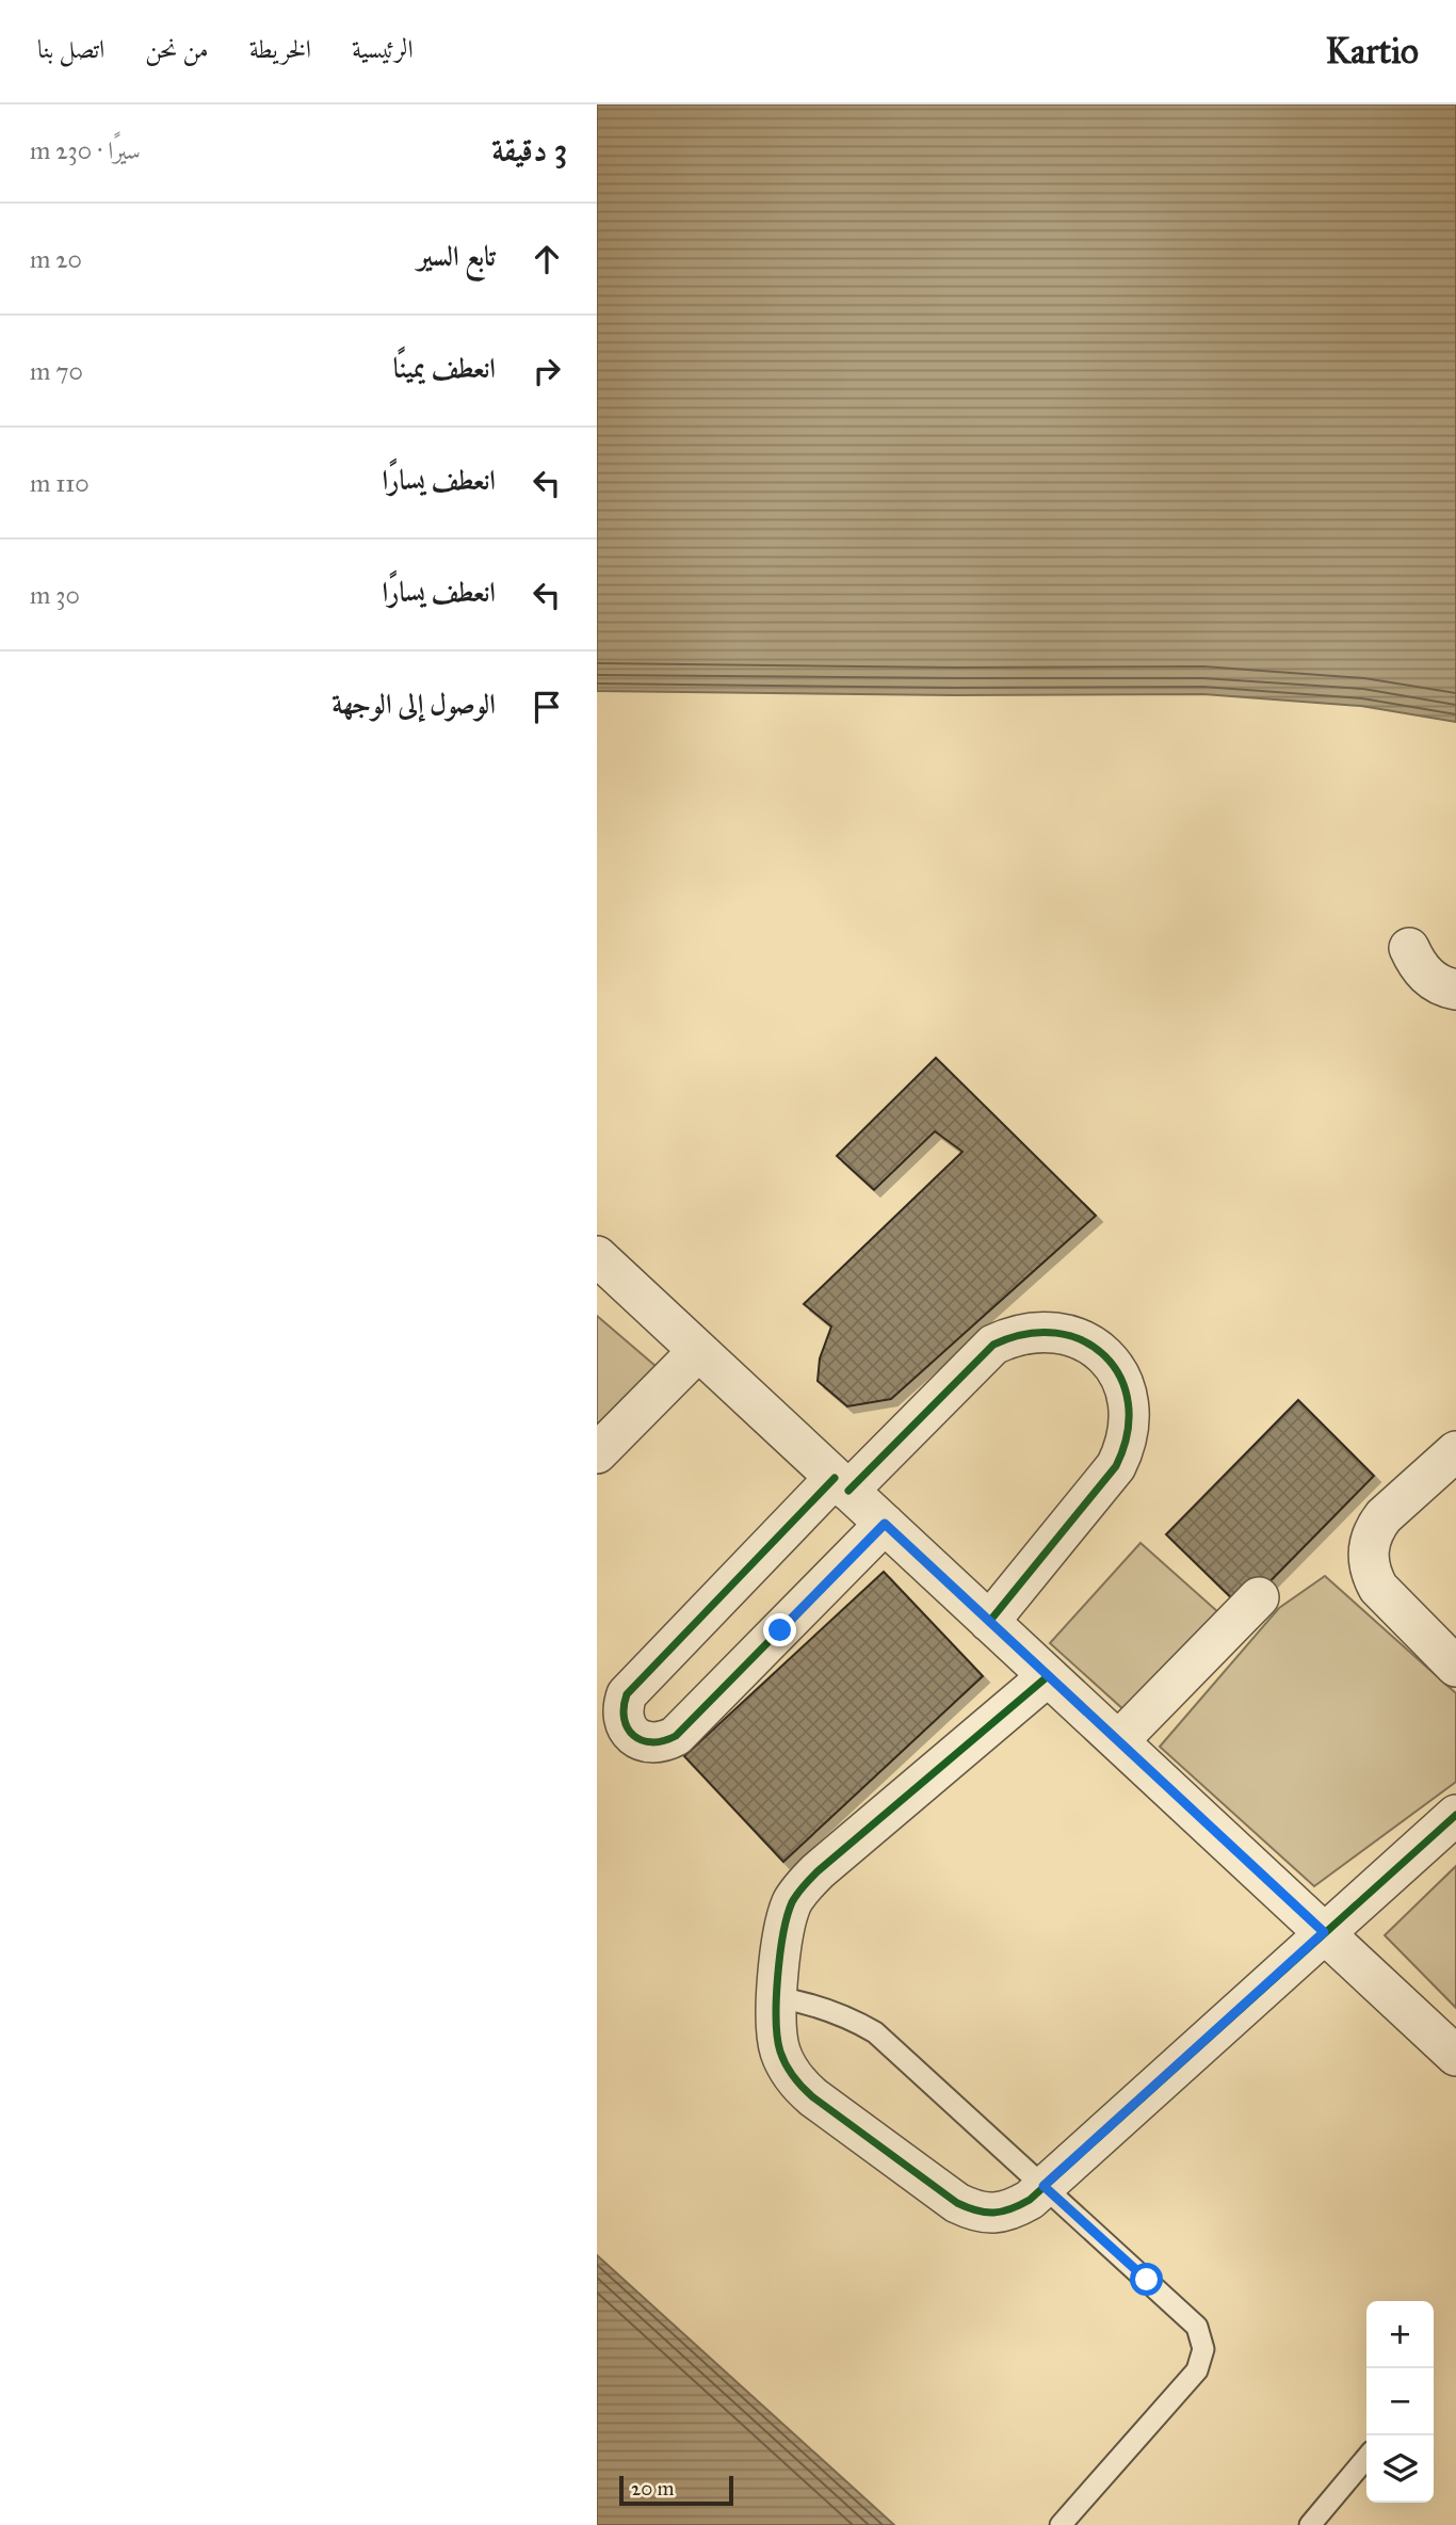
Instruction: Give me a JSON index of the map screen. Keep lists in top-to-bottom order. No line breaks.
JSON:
{"scale_bar":"20 m","page":{"header":"Kartio","nav":["الرئيسية","الخريطة","من نحن","اتصل بنا"],"heading":["3 دقيقة","سيرًا · 230 m"],"list":[["تابع السير","20 m"],["انعطف يمينًا","70 m"],["انعطف يسارًا","110 m"],["انعطف يسارًا","30 m"],"الوصول إلى الوجهة"],"map_buttons":["+","−"],"scale":"20 m"}}
